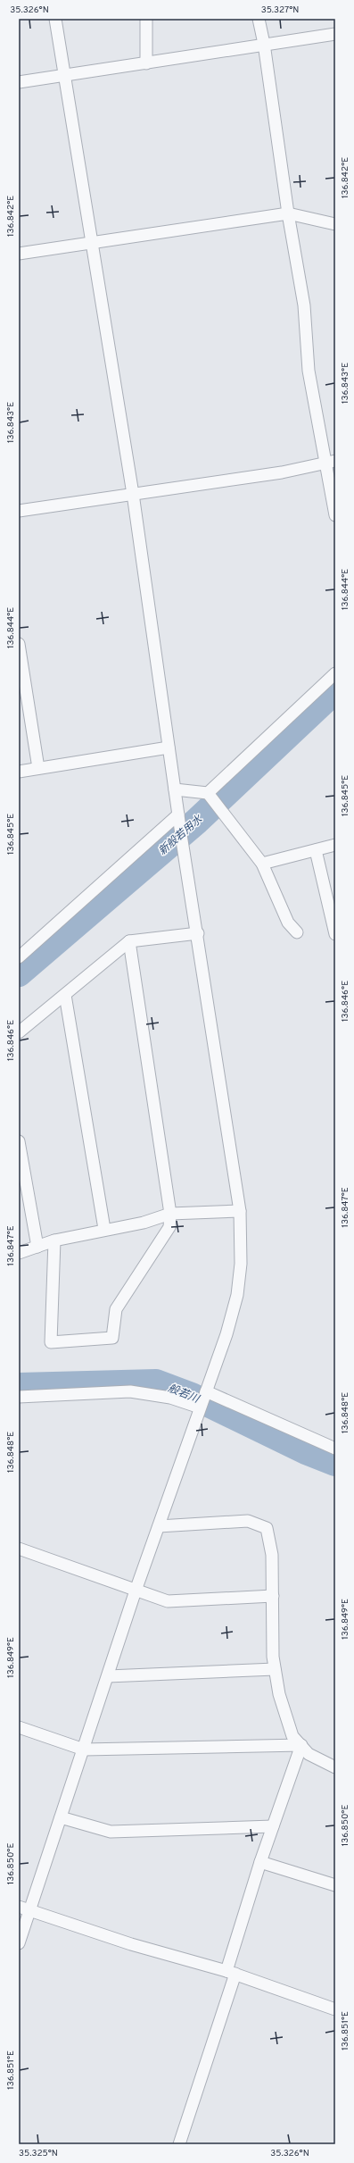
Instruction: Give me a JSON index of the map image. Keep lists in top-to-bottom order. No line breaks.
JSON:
{"water":["新般若用水","般若川"],"coordinates":["35.326°N","35.327°N","136.842°E","136.843°E","136.844°E","136.845°E","136.846°E","136.847°E","136.848°E","136.849°E","136.850°E","136.851°E","35.325°N"]}
